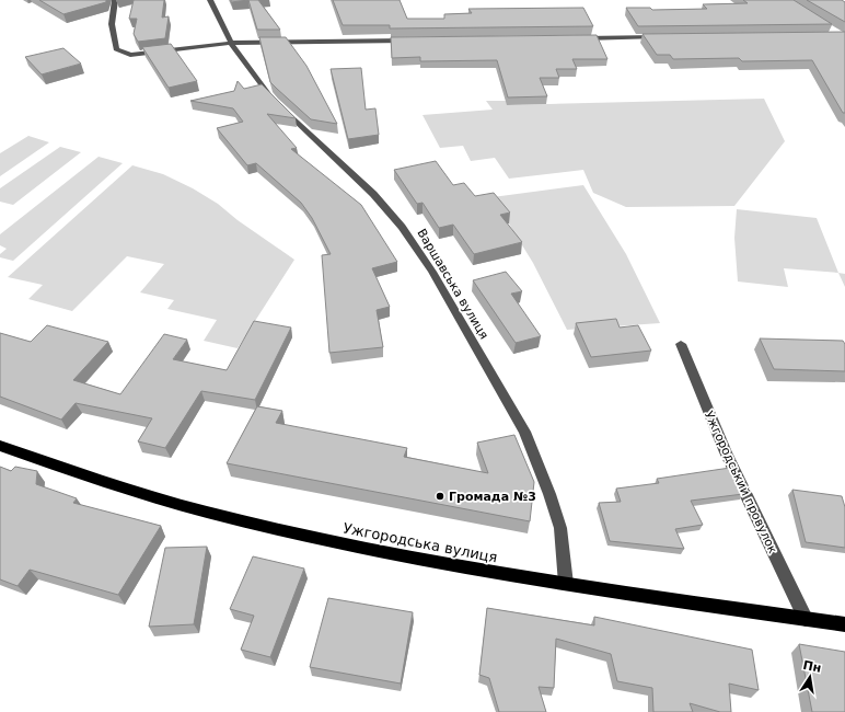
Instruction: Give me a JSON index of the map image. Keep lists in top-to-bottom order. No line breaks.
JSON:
{"streets":{"main road":["Ужгородська вулиця"],"street":["Варшавська вулиця","Ужгородський провулок"]},"crossings":[["Варшавська вулиця","Ужгородська вулиця"],["Ужгородський провулок","Ужгородська вулиця"]],"places":["Громада №3"],"north":"top"}
